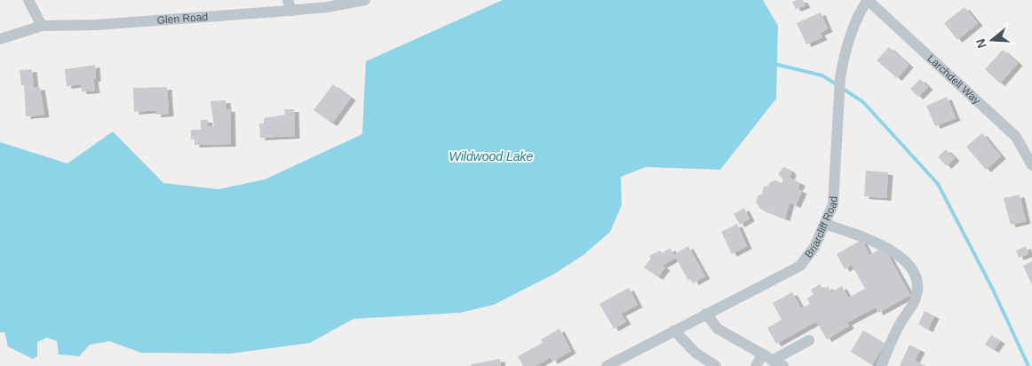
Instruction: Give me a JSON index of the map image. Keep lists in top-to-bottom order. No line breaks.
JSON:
{"streets":{"street":["Glen Road","Larchdell Way","Briarcliff Road"]},"crossings":[["Larchdell Way","Briarcliff Road"]],"water":["Wildwood Lake"],"north":"left"}
